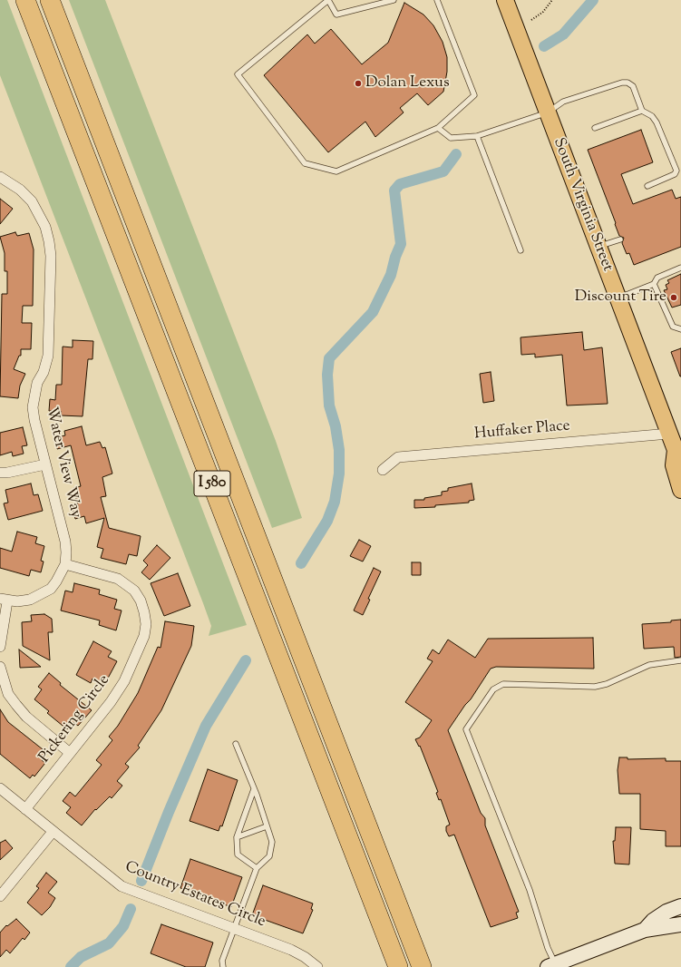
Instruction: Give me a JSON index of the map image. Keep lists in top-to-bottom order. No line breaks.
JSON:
{"streets":{"highway":["I 580"],"main road":["South Virginia Street"],"street":["Huffaker Place","Water View Way","Pickering Circle","Country Estates Circle"]},"crossings":[["South Virginia Street","Huffaker Place"],["Water View Way","Pickering Circle"],["Pickering Circle","Country Estates Circle"]],"places":["Dolan Lexus","Discount Tire"]}
